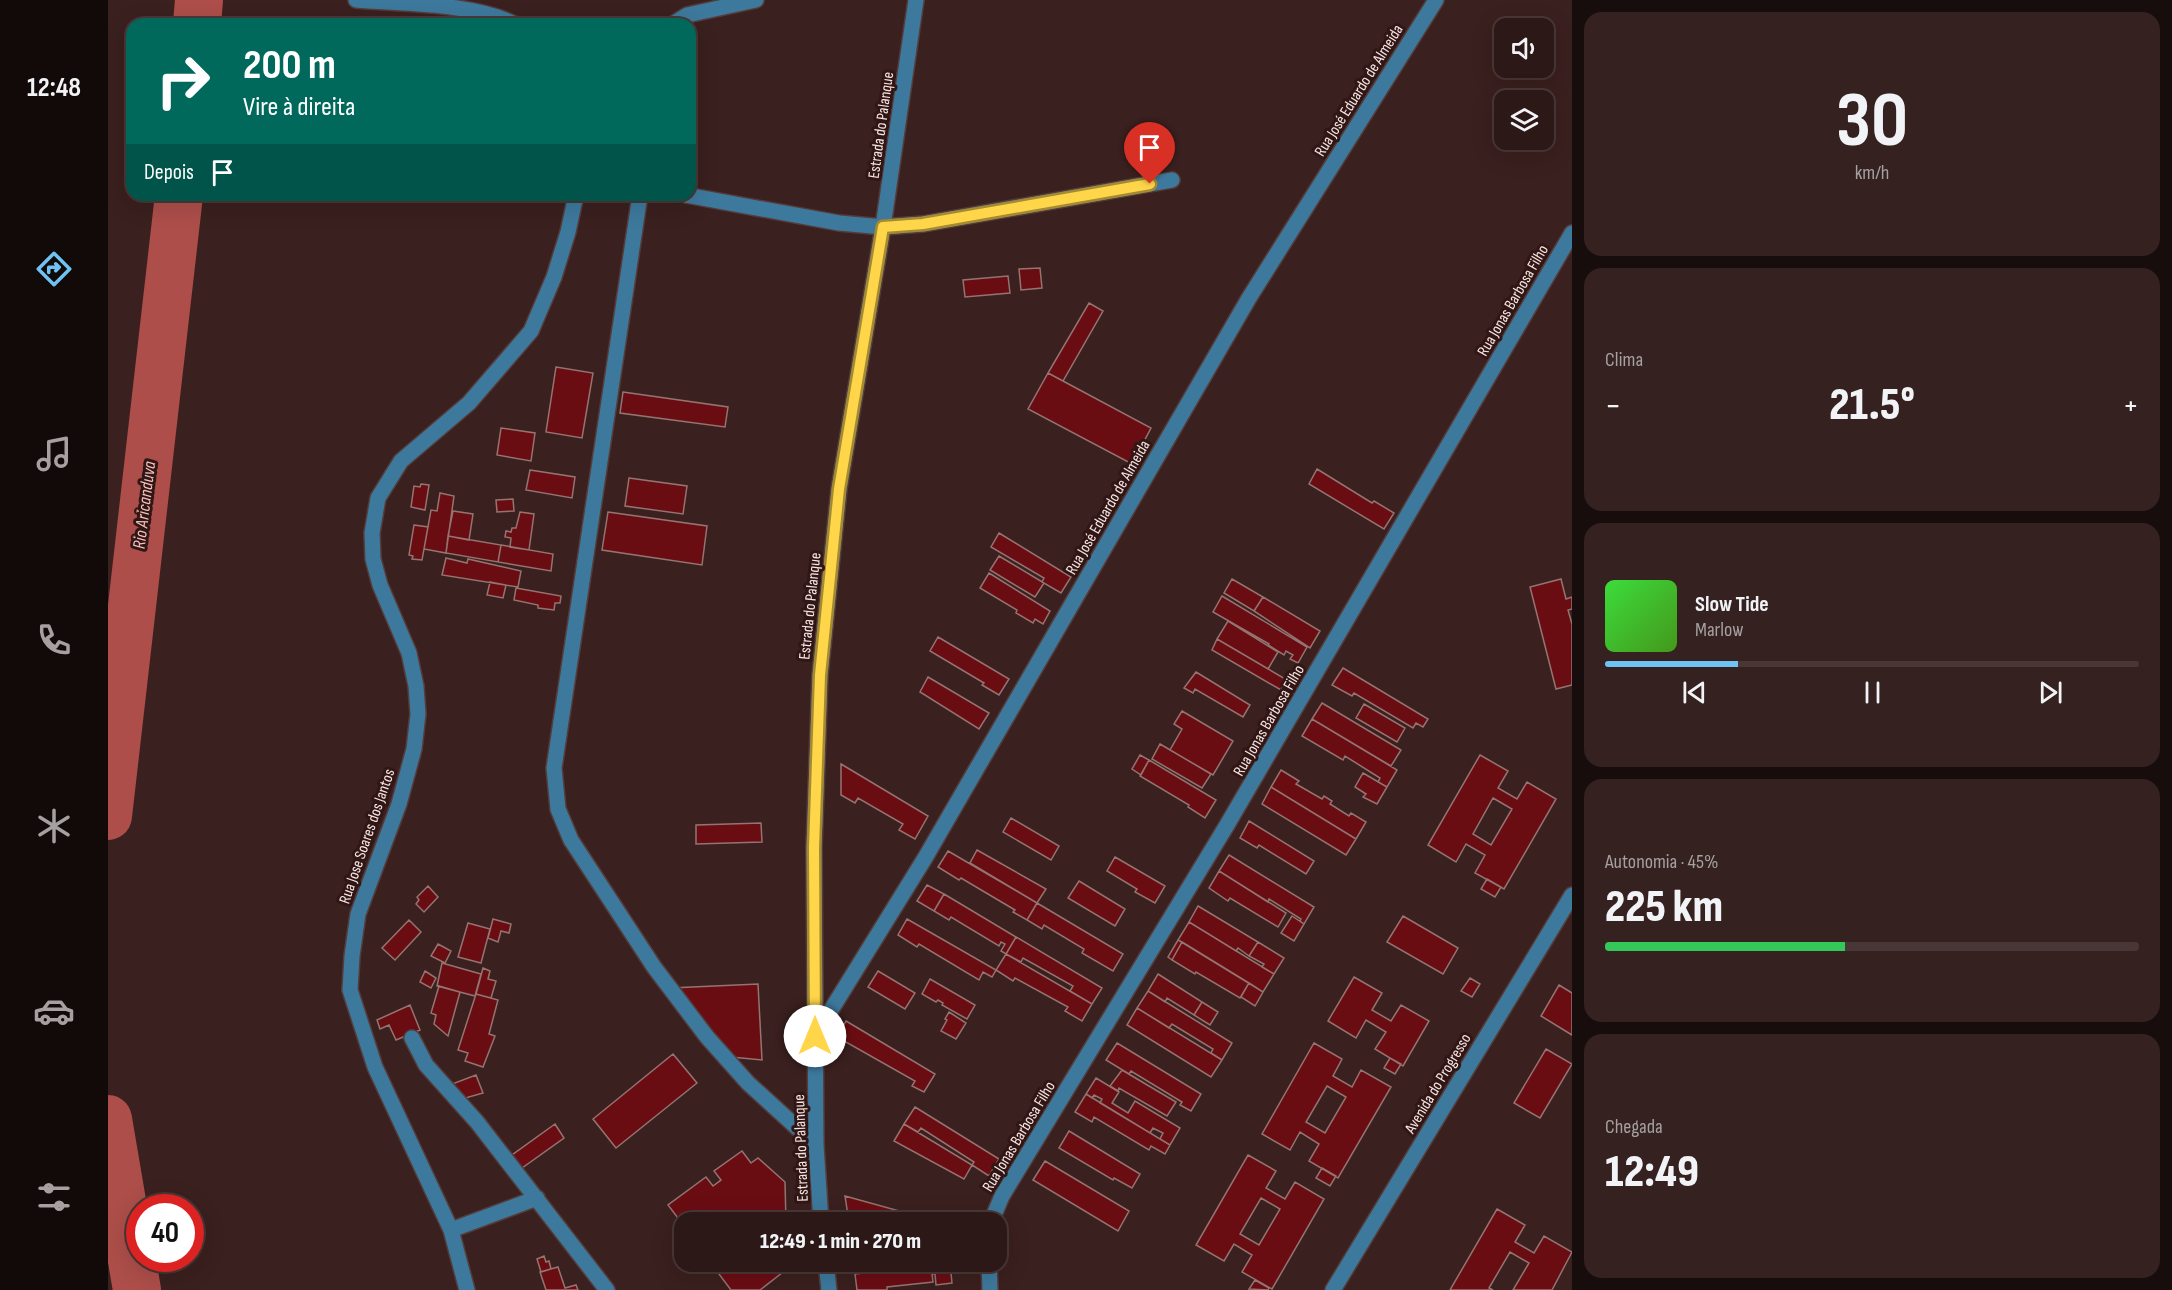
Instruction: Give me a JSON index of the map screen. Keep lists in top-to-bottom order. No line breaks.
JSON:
{"streets":{"street":["Rua José Eduardo de Almeida","Estrada do Palanque","Rua Jonas Barbosa Filho","Rua Jose Soares dos Jantos","Avenida do Progresso"]},"crossings":[["Rua José Eduardo de Almeida","Estrada do Palanque"]],"water":["Rio Aricanduva"],"page":{"tabs":"12:48","tile":[["30","km/h"],"Clima",["Autonomia · 45%","225 km"],["Chegada","12:49"]],"turn":["200 m","Vire à direita"],"then":"Depois","heat":["−","21.5°","+"],"song":["Slow Tide","Marlow"],"limit":"40","trip":"12:49 · 1 min · 270 m"}}
